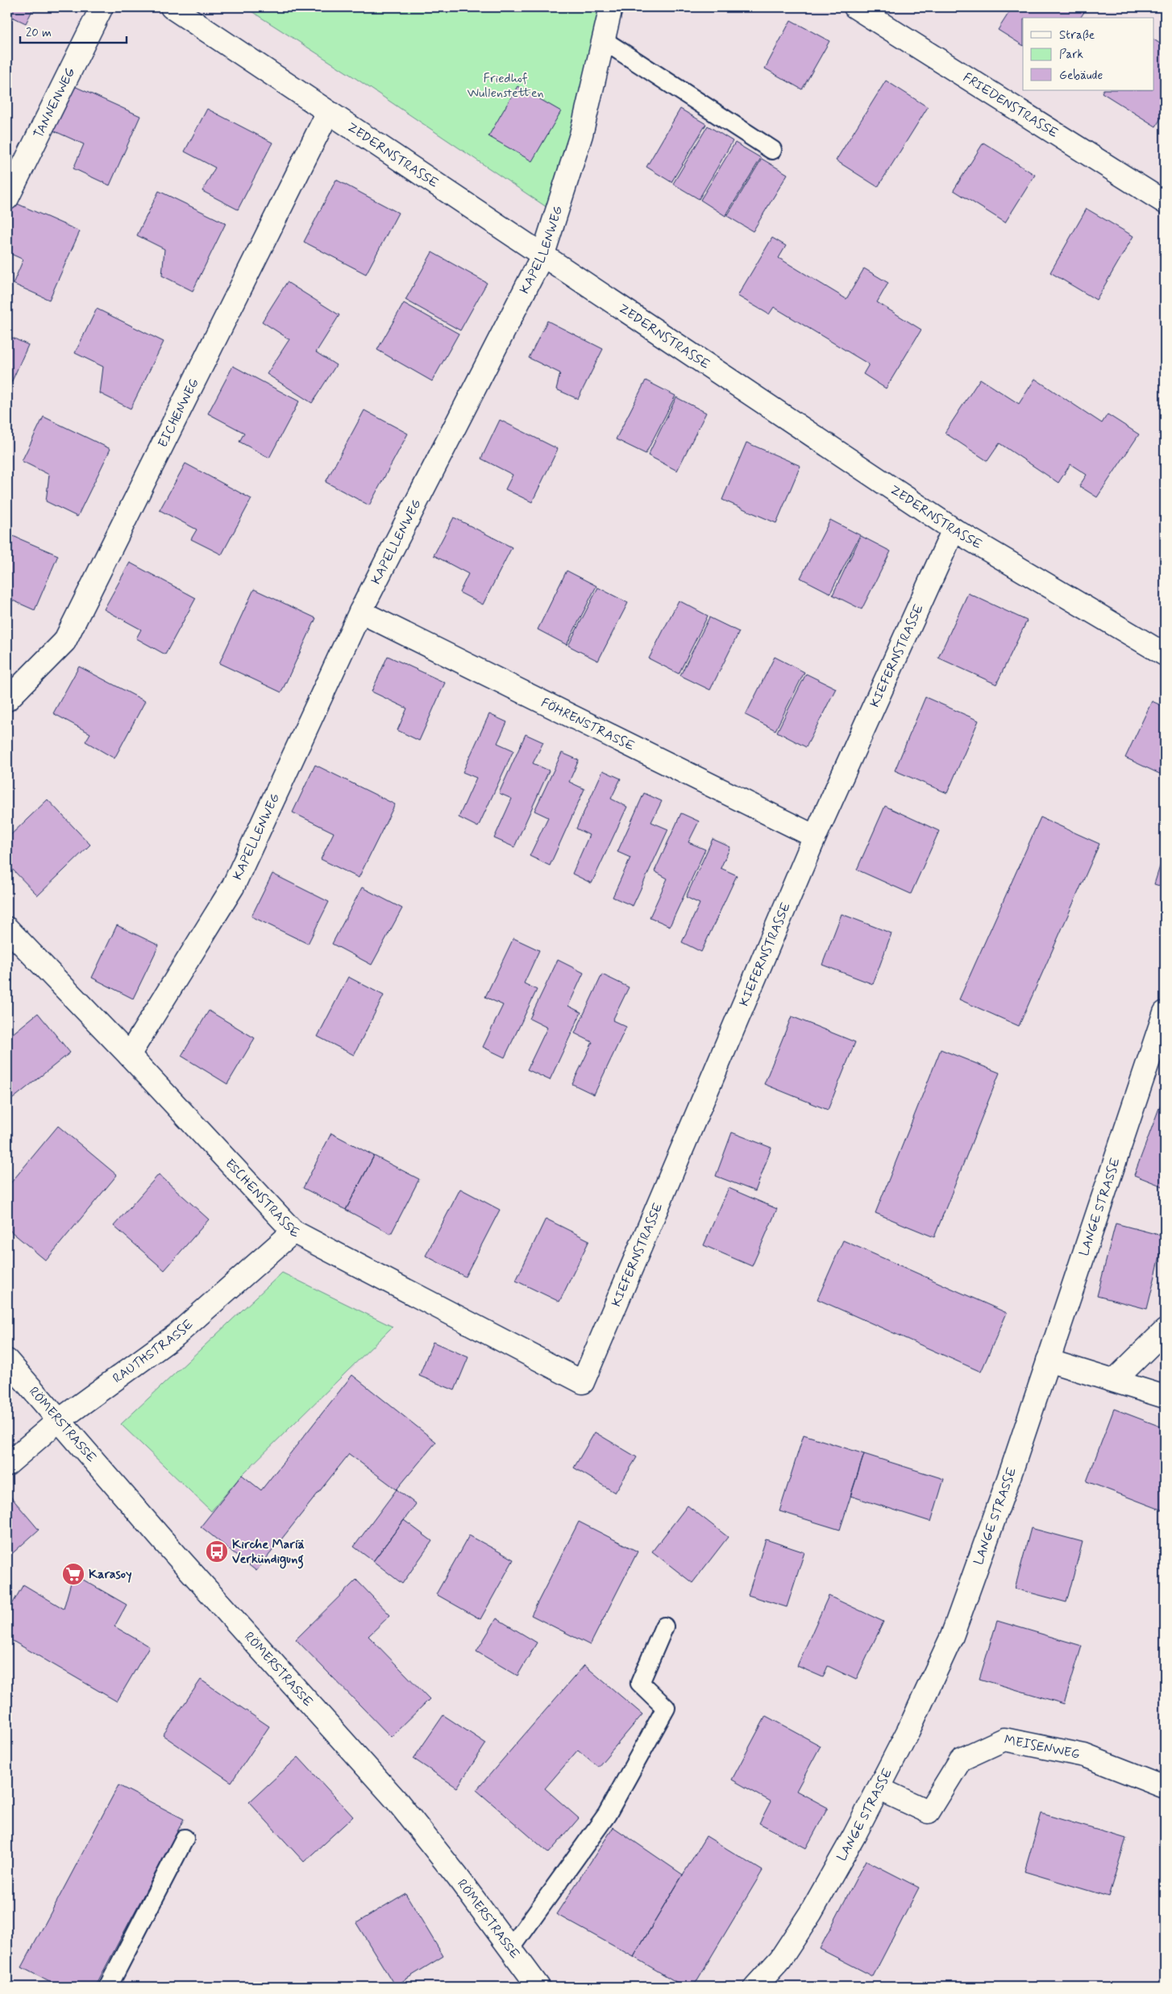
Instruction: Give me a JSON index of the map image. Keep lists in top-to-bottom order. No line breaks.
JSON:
{"streets":{"street":["TANNENWEG","FRIEDENSTRASSE","ZEDERNSTRASSE","KAPELLENWEG","EICHENWEG","KIEFERNSTRASSE","FÖHRENSTRASSE","ESCHENSTRASSE","LANGE STRASSE","RAUTHSTRASSE","RÖMERSTRASSE","MEISENWEG"]},"crossings":[["ZEDERNSTRASSE","KAPELLENWEG"],["ZEDERNSTRASSE","EICHENWEG"],["ZEDERNSTRASSE","KIEFERNSTRASSE"],["KAPELLENWEG","FÖHRENSTRASSE"],["KAPELLENWEG","ESCHENSTRASSE"],["KIEFERNSTRASSE","FÖHRENSTRASSE"],["KIEFERNSTRASSE","ESCHENSTRASSE"],["ESCHENSTRASSE","RAUTHSTRASSE"],["LANGE STRASSE","MEISENWEG"],["RAUTHSTRASSE","RÖMERSTRASSE"]],"parks":["Friedhof Wullenstetten"],"places":{"bus stop":["Kirche Mariä Verkündigung"],"supermarket":["Karasoy"]},"legend":["Straße","Park","Gebäude"],"scale_bar":"20 m"}
